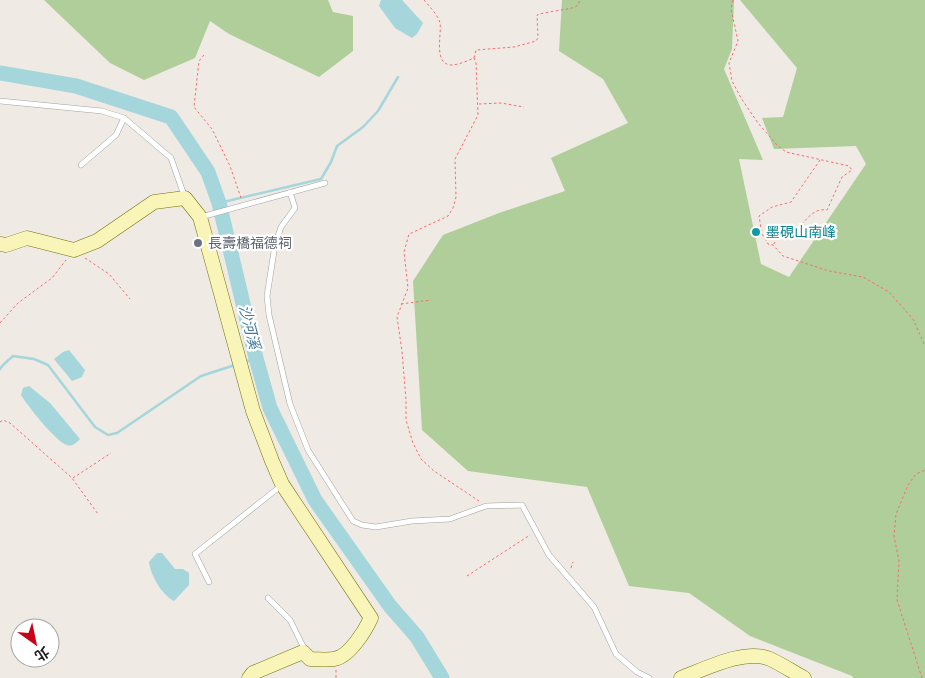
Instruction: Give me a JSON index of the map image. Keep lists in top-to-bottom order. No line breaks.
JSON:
{"water":["沙河溪"],"places":["墨硯山南峰","長壽橋福德祠"],"north":"bottom right"}
